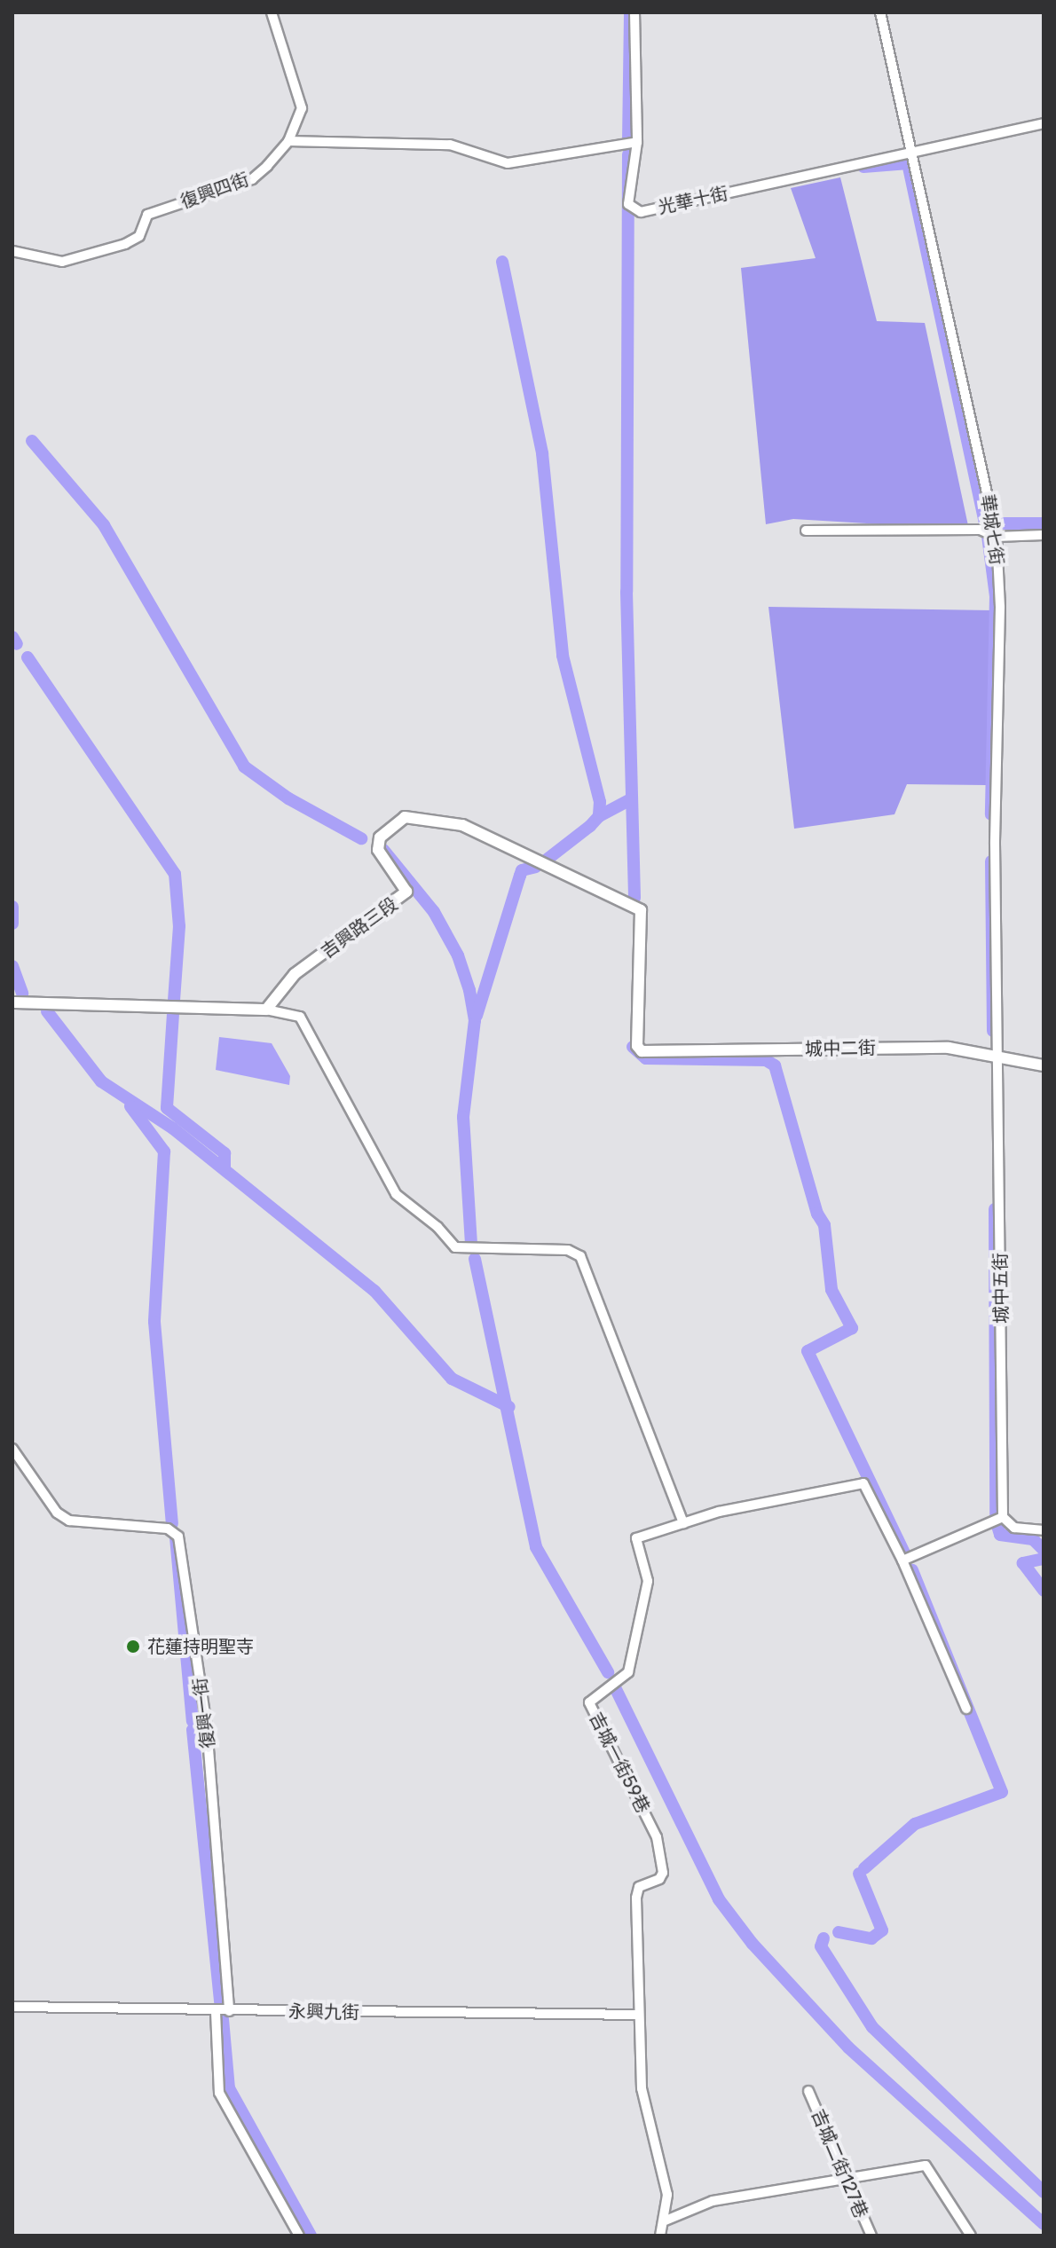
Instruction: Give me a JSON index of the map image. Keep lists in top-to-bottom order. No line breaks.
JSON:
{"streets":{"street":["復興四街","光華十街","華城七街","吉興路三段","城中二街","城中五街","復興一街","吉城一街59巷","永興九街","吉城二街127巷"]},"crossings":[["光華十街","華城七街"],["華城七街","城中二街"],["華城七街","城中五街"],["吉興路三段","城中二街"],["城中二街","城中五街"],["復興一街","永興九街"],["吉城一街59巷","永興九街"]],"places":["花蓮持明聖寺"]}
